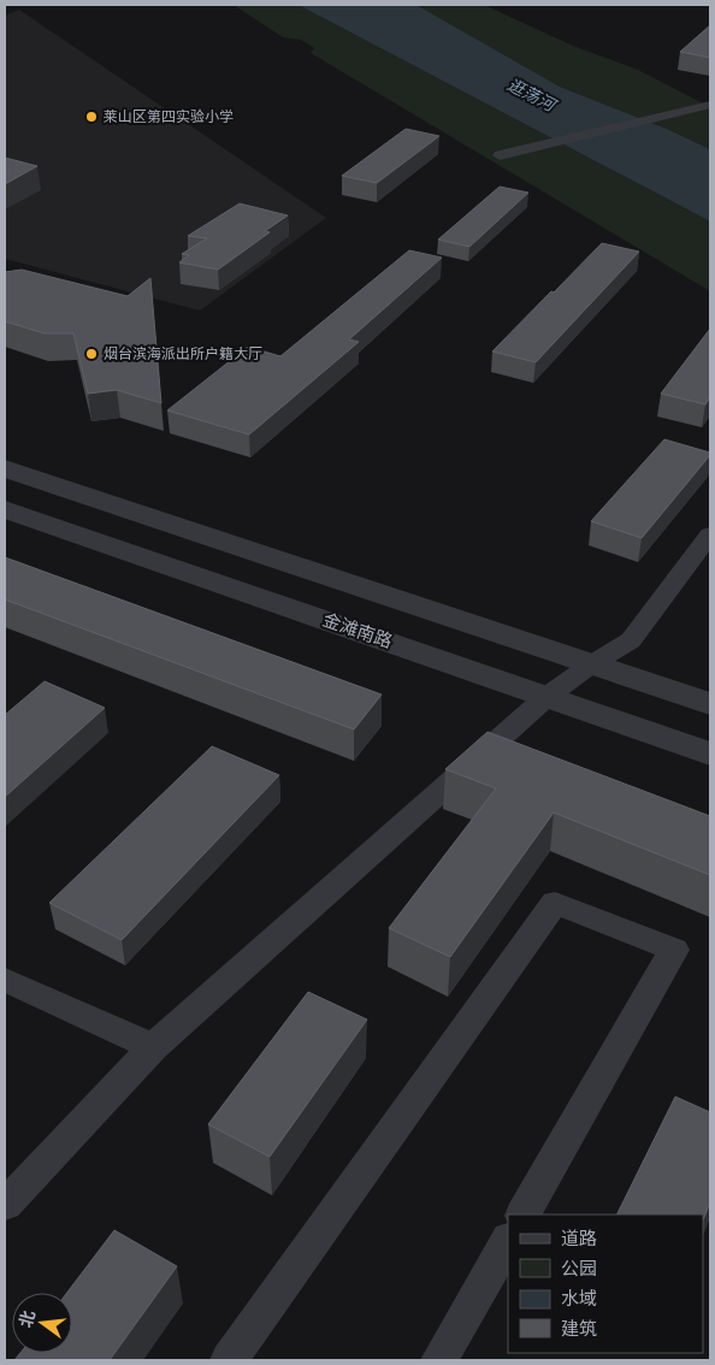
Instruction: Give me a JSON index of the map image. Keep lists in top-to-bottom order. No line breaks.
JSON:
{"streets":{"street":["金滩南路"]},"water":["逛荡河"],"places":["莱山区第四实验小学","烟台滨海派出所户籍大厅"],"legend":["道路","公园","水域","建筑"],"north":"left"}
